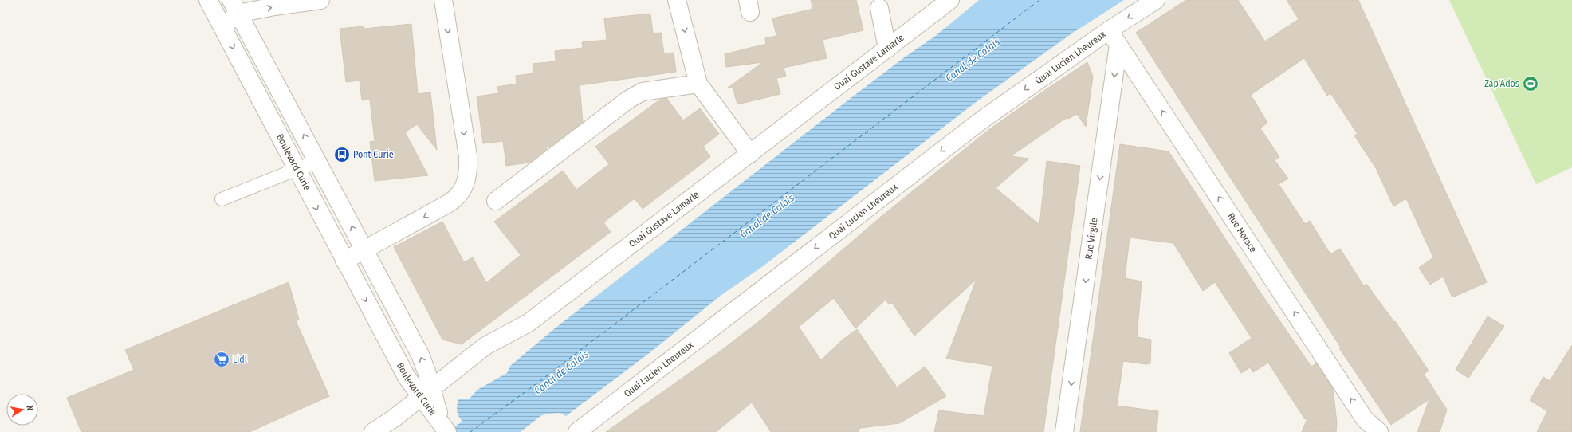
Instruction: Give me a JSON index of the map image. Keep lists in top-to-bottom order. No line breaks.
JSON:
{"streets":{"street":["Quai Lucien Lheureux","Quai Gustave Lamarle","Boulevard Curie","Rue Horace","Rue Virgile"]},"crossings":[["Quai Lucien Lheureux","Rue Horace"],["Quai Gustave Lamarle","Boulevard Curie"],["Rue Horace","Rue Virgile"]],"one_way":["Quai Lucien Lheureux","Rue Horace","Rue Virgile"],"water":["Canal de Calais"],"places":{"sports":["Zap'Ados"],"bus stop":["Pont Curie"],"supermarket":["Lidl"]},"north":"right"}
